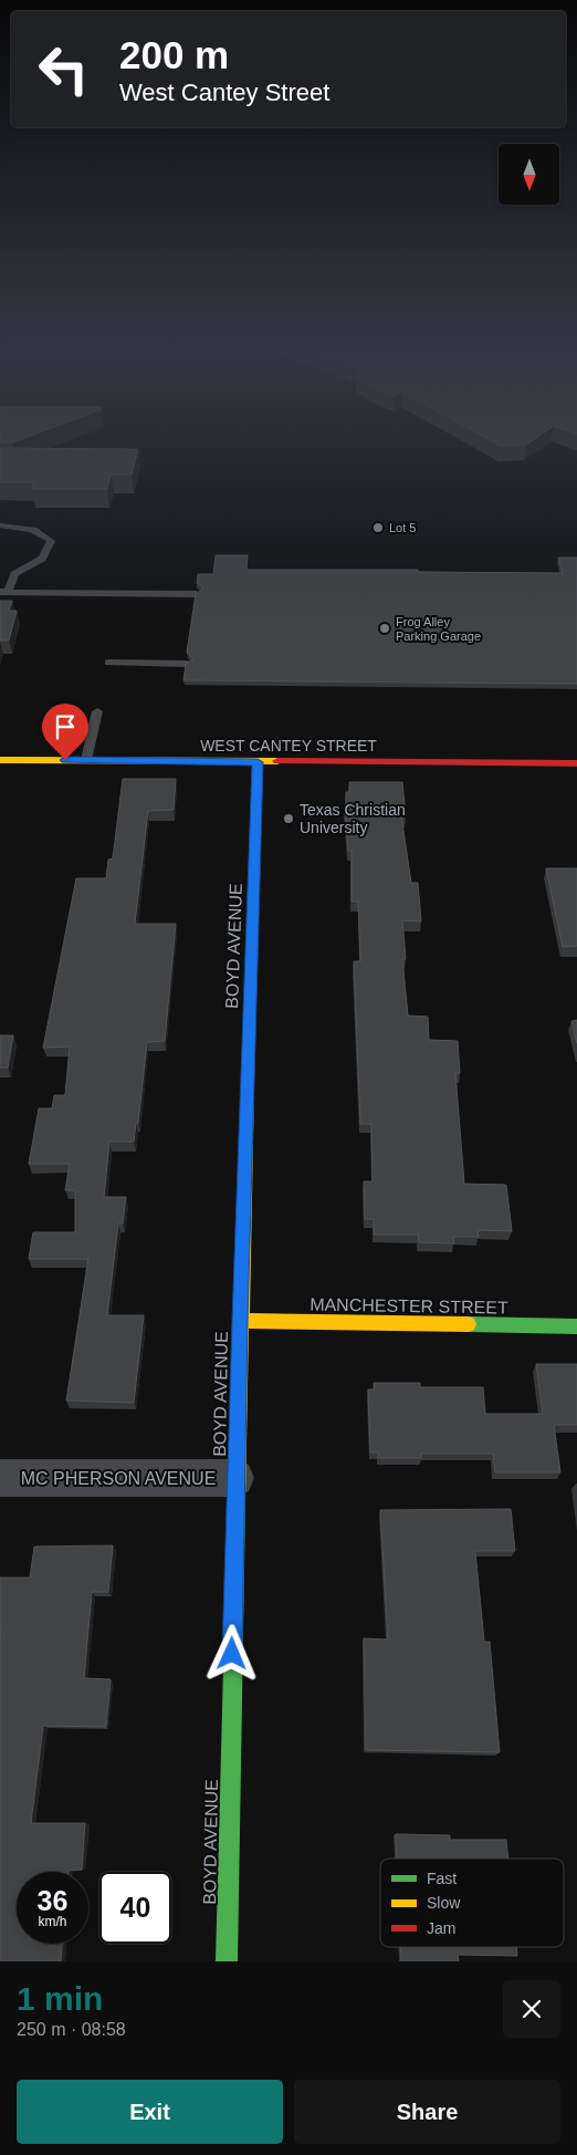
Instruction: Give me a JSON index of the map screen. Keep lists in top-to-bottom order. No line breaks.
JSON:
{"streets":{"street":["WEST CANTEY STREET","BOYD AVENUE","MANCHESTER STREET","MC PHERSON AVENUE"]},"crossings":[["WEST CANTEY STREET","BOYD AVENUE"],["BOYD AVENUE","MANCHESTER STREET"],["BOYD AVENUE","MC PHERSON AVENUE"]],"places":["Lot 5","Frog Alley Parking Garage","Texas Christian University"],"legend":["Fast","Slow","Jam"],"north":"bottom","page":{"turn":["200 m","West Cantey Street"],"speed":"36 km/h","limit":"40","heading":["1 min","250 m · 08:58"],"buttons":["Exit","Share"]}}
